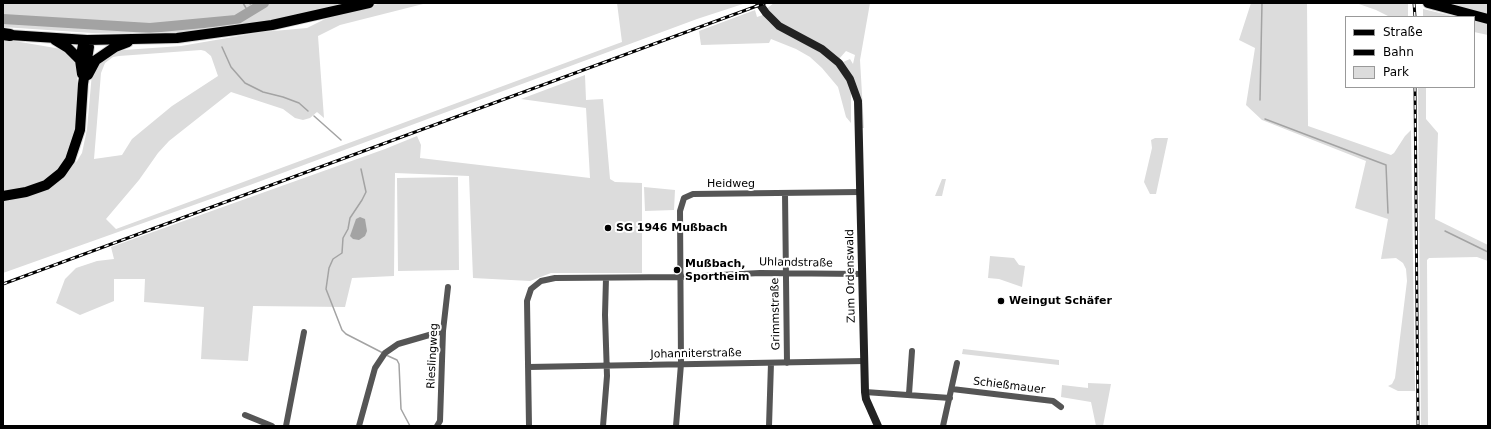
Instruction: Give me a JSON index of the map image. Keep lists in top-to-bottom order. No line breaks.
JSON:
{"streets":{"street":["Heidweg","Uhlandstraße","Zum Ordenswald","Grimmstraße","Johanniterstraße","Rieslingweg","Schießmauer"]},"crossings":[["Heidweg","Uhlandstraße"],["Heidweg","Zum Ordenswald"],["Heidweg","Grimmstraße"],["Heidweg","Johanniterstraße"],["Uhlandstraße","Zum Ordenswald"],["Uhlandstraße","Grimmstraße"],["Uhlandstraße","Johanniterstraße"],["Zum Ordenswald","Johanniterstraße"],["Grimmstraße","Johanniterstraße"]],"places":["SG 1946 Mußbach","Mußbach, Sportheim","Weingut Schäfer"],"legend":["Straße","Bahn","Park"]}
